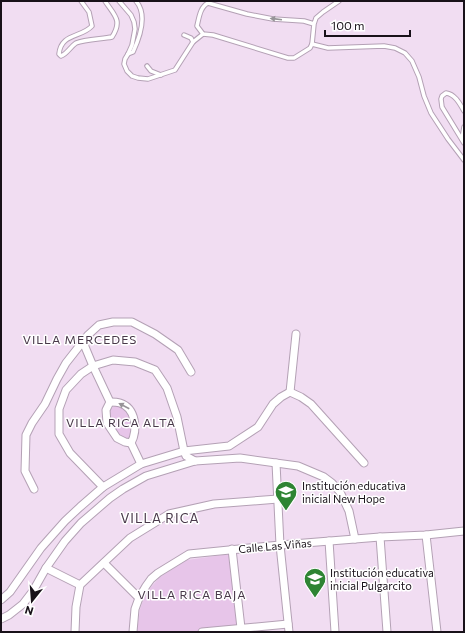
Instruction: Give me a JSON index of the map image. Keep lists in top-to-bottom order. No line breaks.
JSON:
{"streets":{"street":["Calle Las Viñas"]},"districts":["VILLA MERCEDES","VILLA RICA ALTA","VILLA RICA","VILLA RICA BAJA"],"places":{"school or university":["Institución educativa inicial New Hope","Institución educativa inicial Pulgarcito"]},"scale_bar":"100 m","north":"bottom"}
